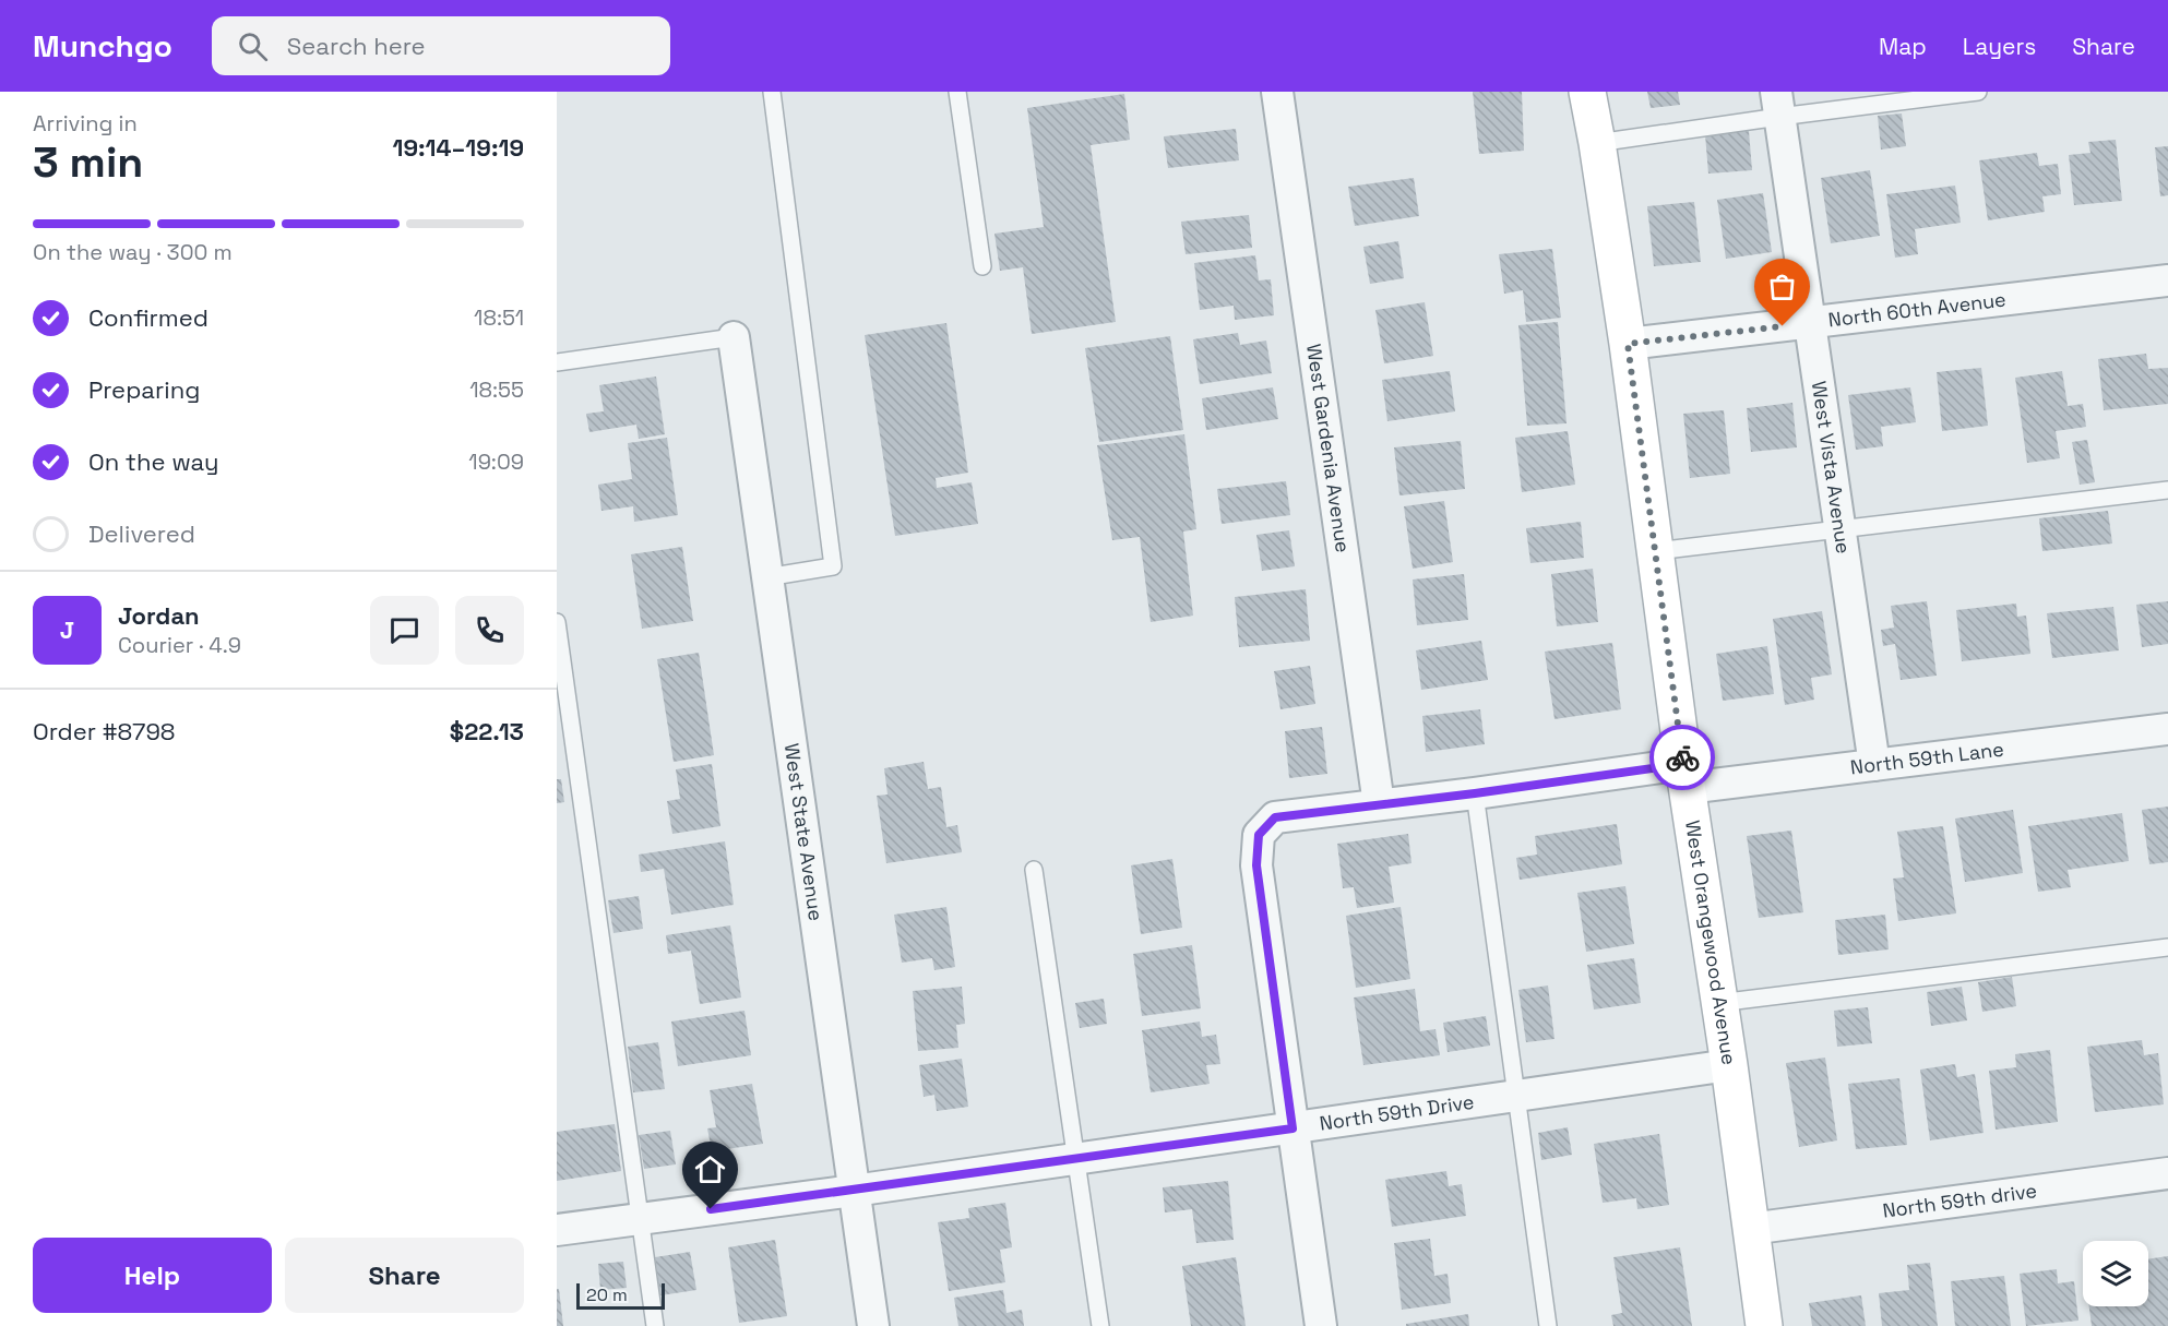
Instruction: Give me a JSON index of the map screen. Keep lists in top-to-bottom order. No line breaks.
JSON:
{"streets":{"street":["North 60th Avenue","West Gardenia Avenue","West Vista Avenue","North 59th Lane","West State Avenue","West Orangewood Avenue","North 59th Drive","North 59th drive"]},"crossings":[["North 60th Avenue","West Vista Avenue"],["North 60th Avenue","West Orangewood Avenue"],["West Gardenia Avenue","North 59th Lane"],["West Vista Avenue","North 59th Lane"],["North 59th Lane","West Orangewood Avenue"],["North 59th Lane","North 59th Drive"],["West State Avenue","North 59th Drive"],["West Orangewood Avenue","North 59th Drive"],["West Orangewood Avenue","North 59th drive"]],"scale_bar":"20 m","page":{"header":"Munchgo","search":"Search here","nav":["Map","Layers","Share"],"heading":["3 min","Arriving in","19:14–19:19"],"panel":["Jordan","Courier · 4.9","Order #8798","$22.13"],"bar":"On the way · 300 m","list":[["Confirmed","18:51"],["Preparing","18:55"],["On the way","19:09"],"Delivered"],"round":"J","buttons":["Help","Share"],"scale":"20 m"}}
